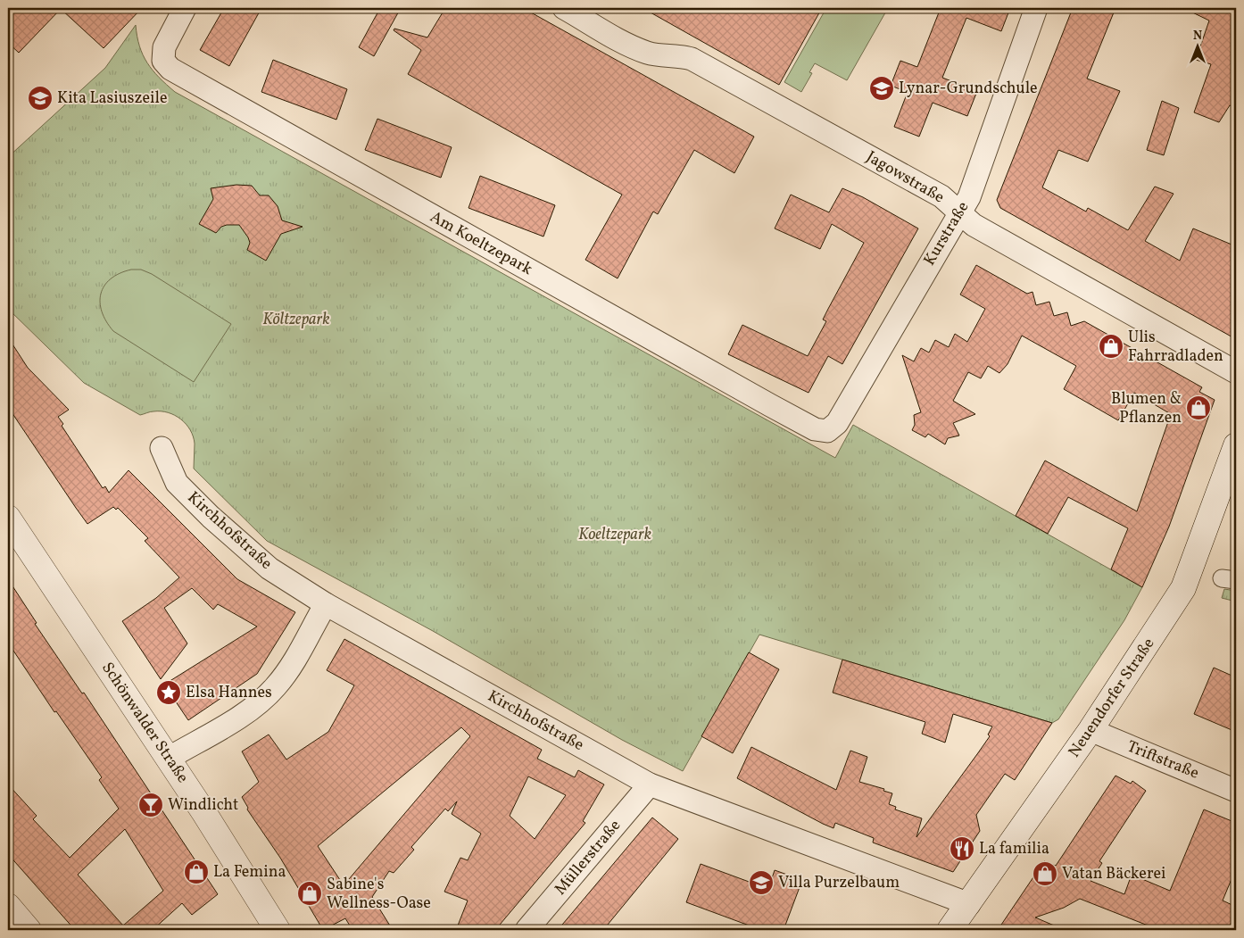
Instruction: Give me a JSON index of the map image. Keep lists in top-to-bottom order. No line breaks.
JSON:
{"streets":{"main road":["Neuendorfer Straße","Schönwalder Straße"],"street":["Jagowstraße","Kurstraße","Am Koeltzepark","Kirchhofstraße","Triftstraße","Müllerstraße"]},"crossings":[["Jagowstraße","Kurstraße"],["Kurstraße","Am Koeltzepark"],["Kirchhofstraße","Neuendorfer Straße"],["Kirchhofstraße","Müllerstraße"],["Neuendorfer Straße","Triftstraße"]],"parks":["Költzepark","Koeltzepark"],"places":{"school or university":["Lynar-Grundschule","Kita Lasiuszeile","Villa Purzelbaum"],"shop":["Ulis Fahrradladen","Blumen & Pflanzen","La Femina","Vatan Bäckerei","Sabine's Wellness-Oase"],"place":["Elsa Hannes"],"bar":["Windlicht"],"restaurant":["La familia"]},"north":"top"}
